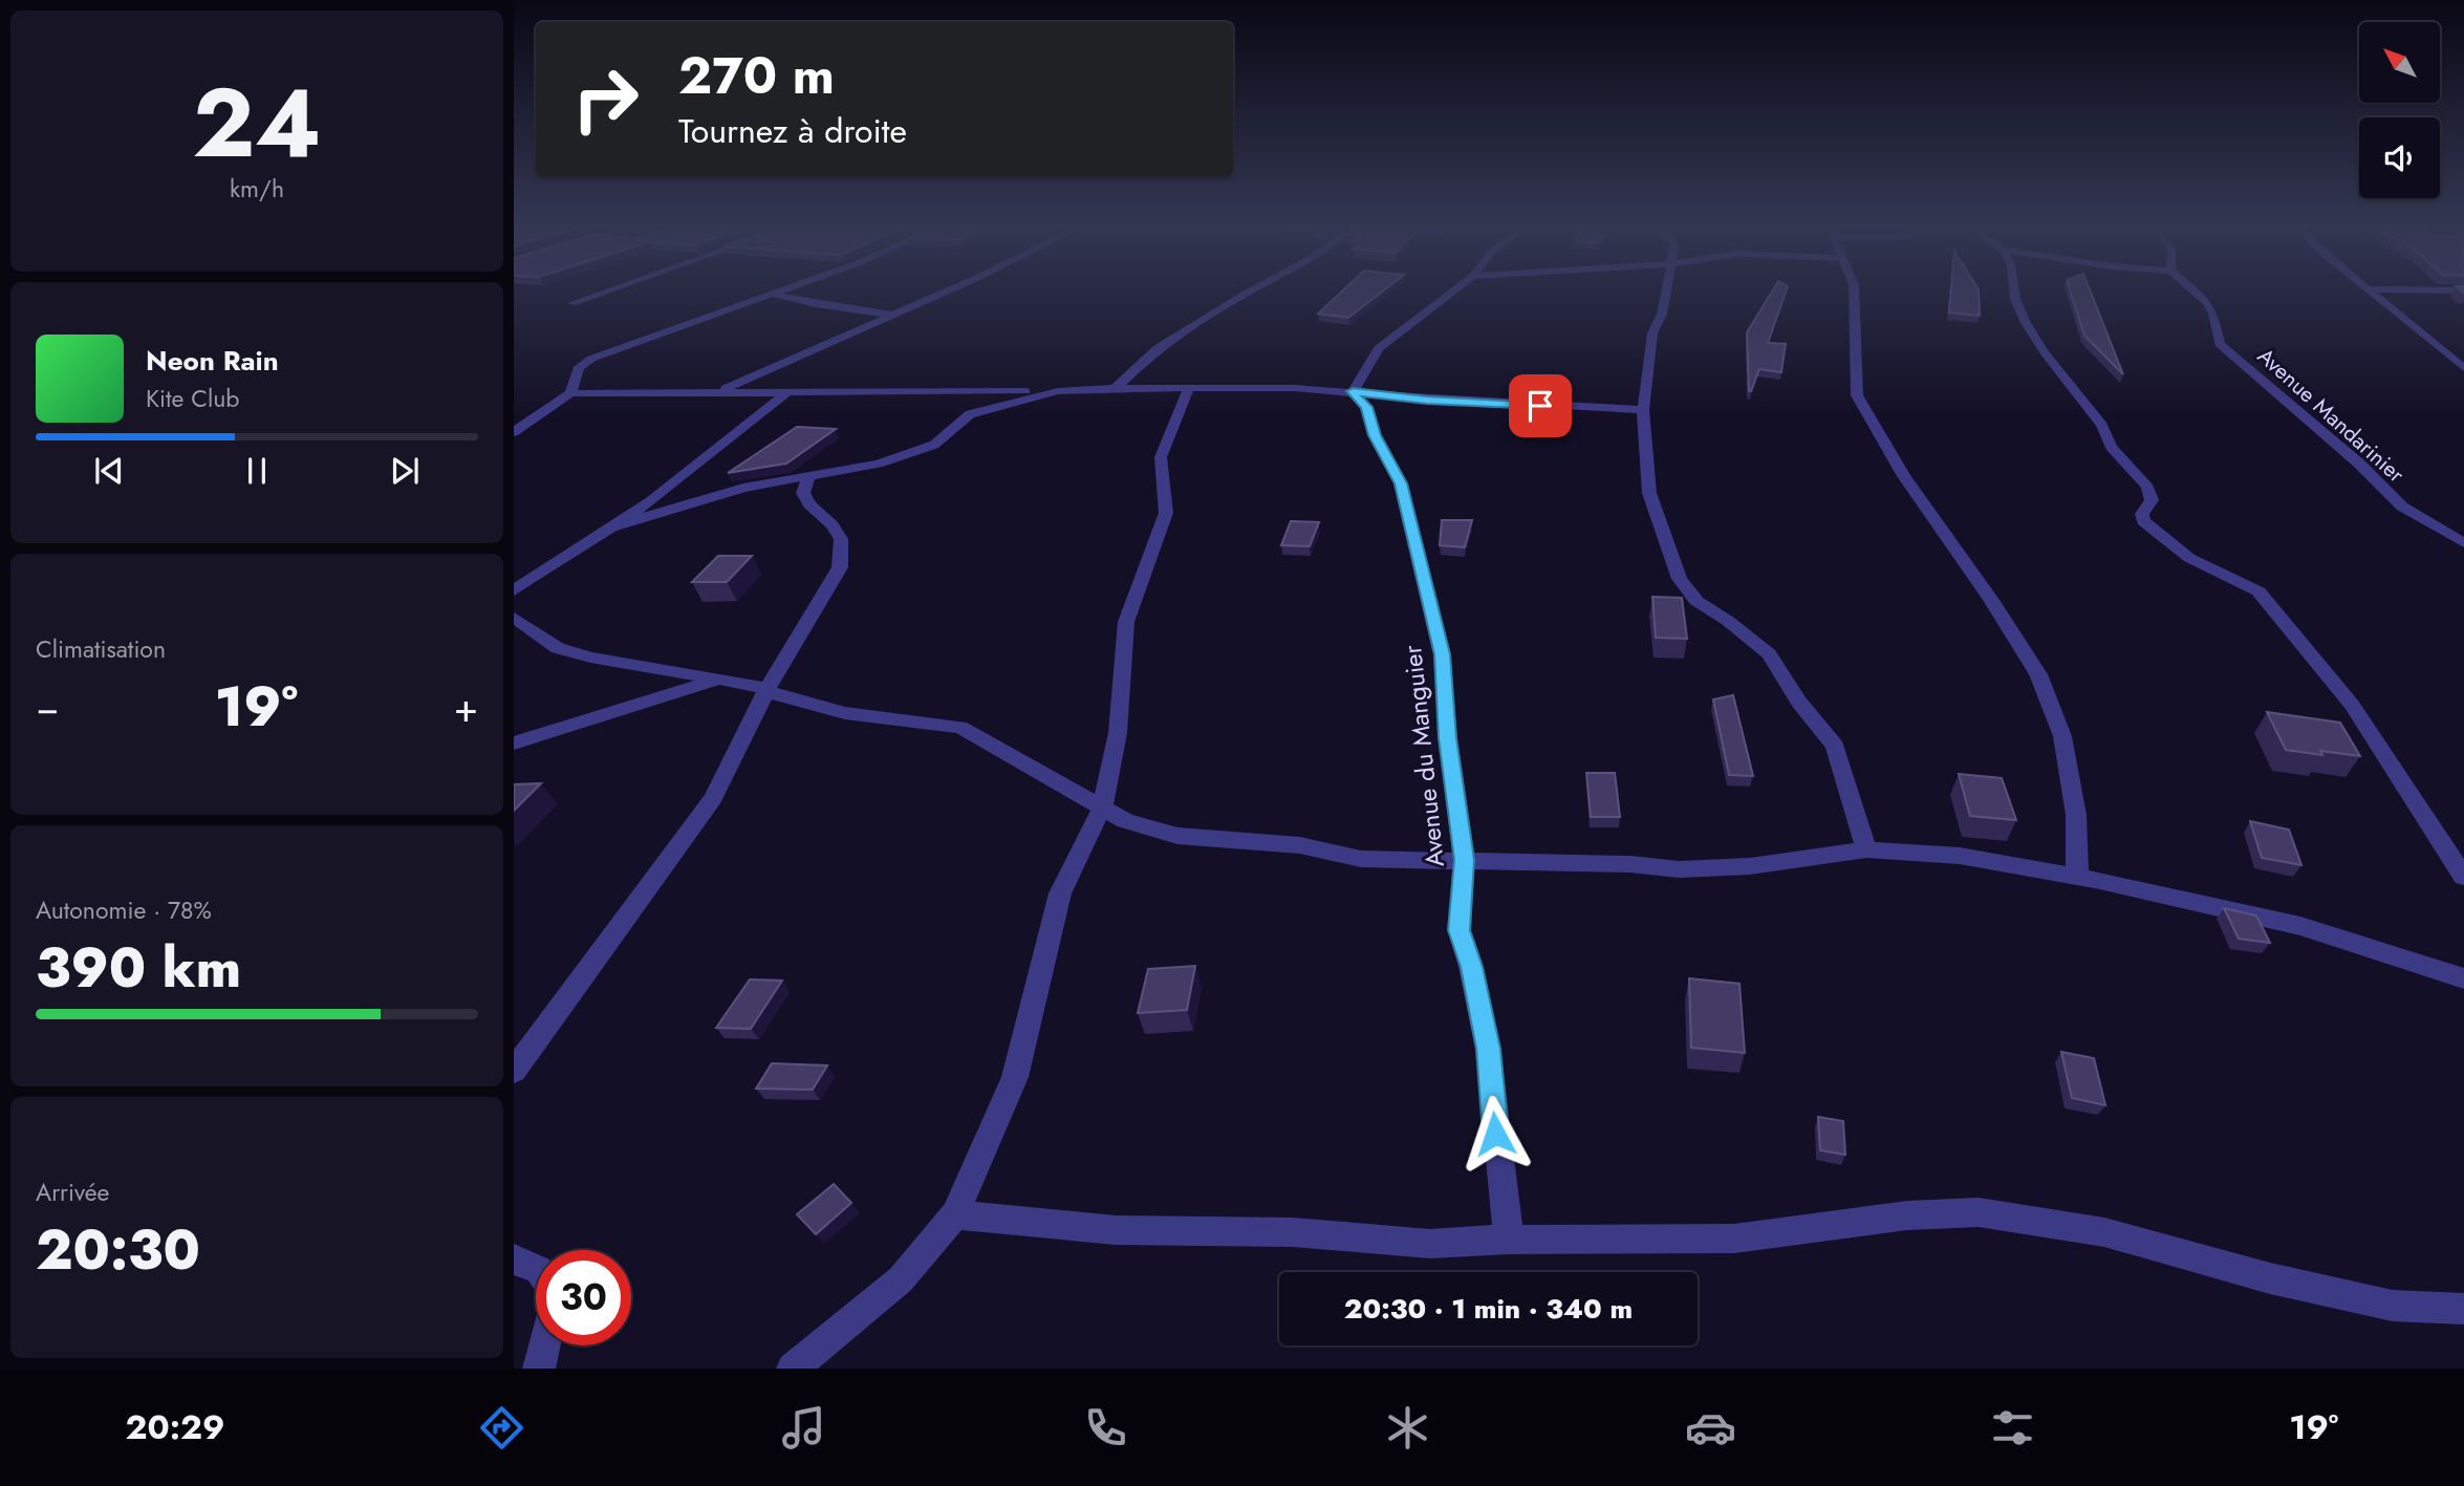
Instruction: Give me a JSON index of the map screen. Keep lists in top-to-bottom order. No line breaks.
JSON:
{"streets":{"street":["Avenue Mandarinier","Avenue du Manguier"]},"north":"top left","page":{"tile":[["24","km/h"],"Climatisation",["Autonomie · 78%","390 km"],["Arrivée","20:30"]],"turn":["270 m","Tournez à droite"],"song":["Neon Rain","Kite Club"],"heat":["−","19°","+"],"limit":"30","trip":"20:30 · 1 min · 340 m","tabs":["20:29","19°"]}}
